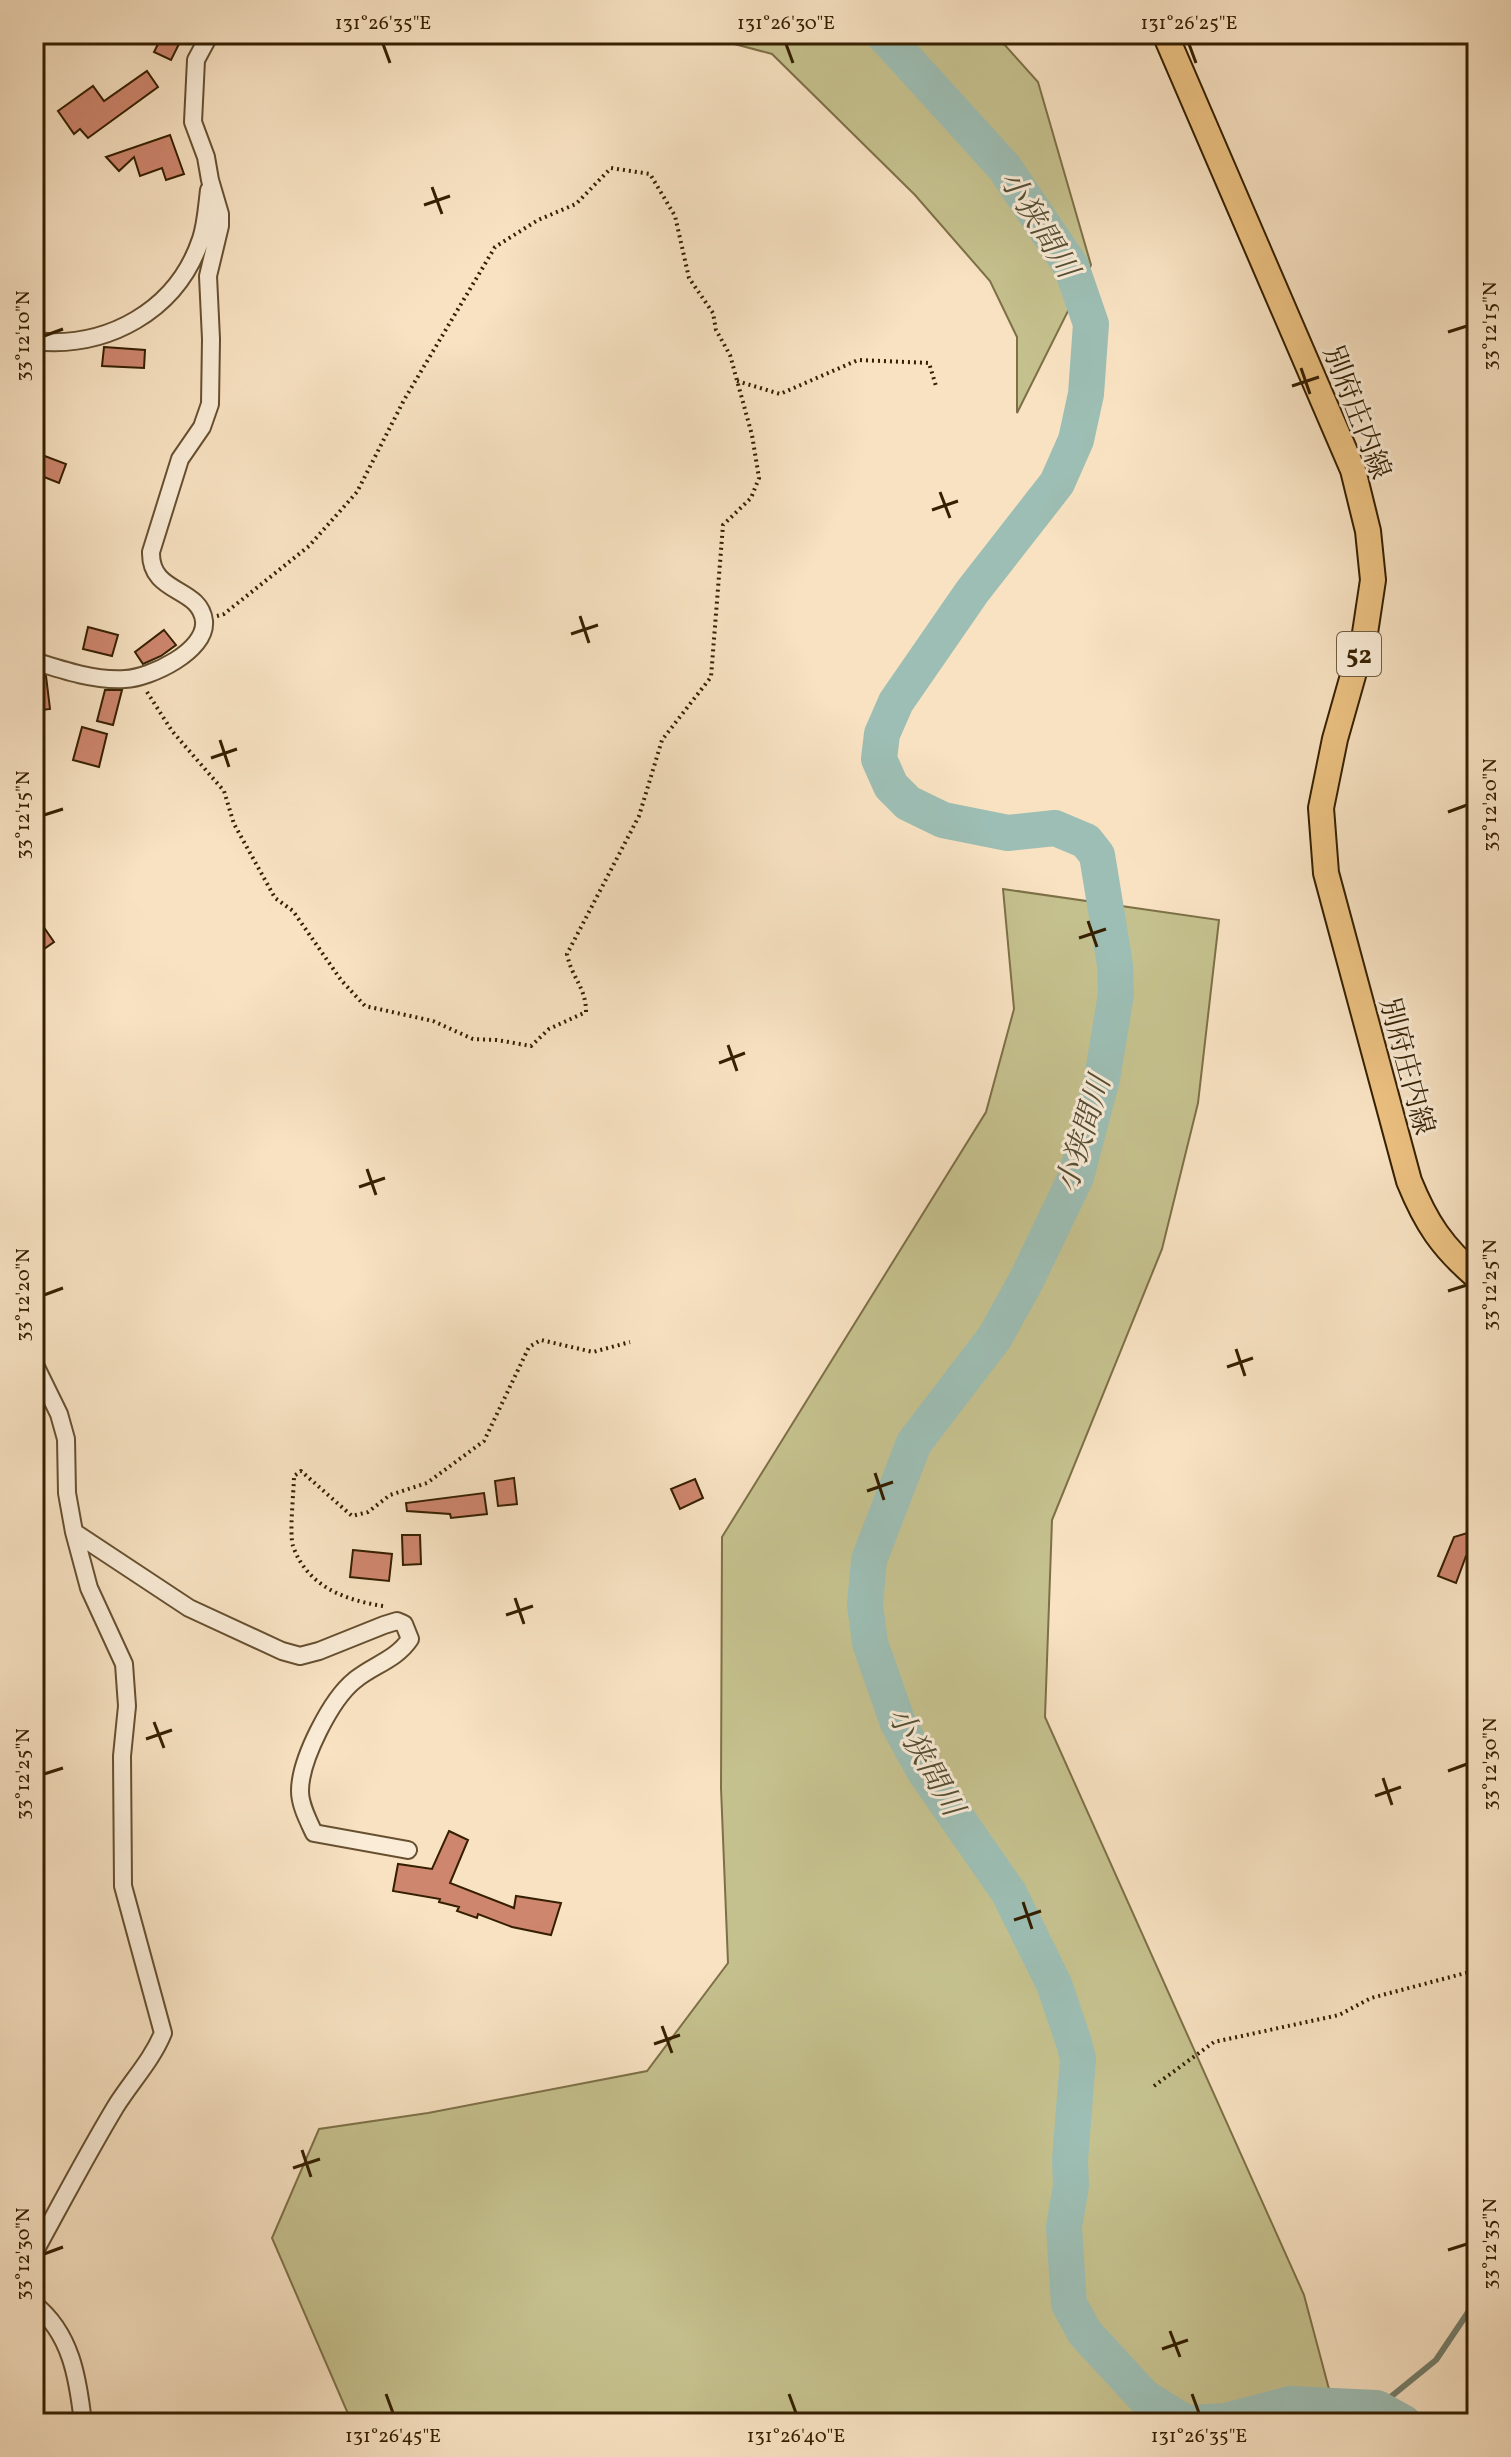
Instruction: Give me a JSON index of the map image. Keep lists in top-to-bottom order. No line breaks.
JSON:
{"streets":{"main road":["別府庄内線","52"]},"water":["小狭間川"],"coordinates":["131°26'35\"E","131°26'30\"E","131°26'25\"E","33°12'15\"N","33°12'10\"N","33°12'20\"N","33°12'25\"N","33°12'30\"N","33°12'35\"N","131°26'45\"E","131°26'40\"E"]}
